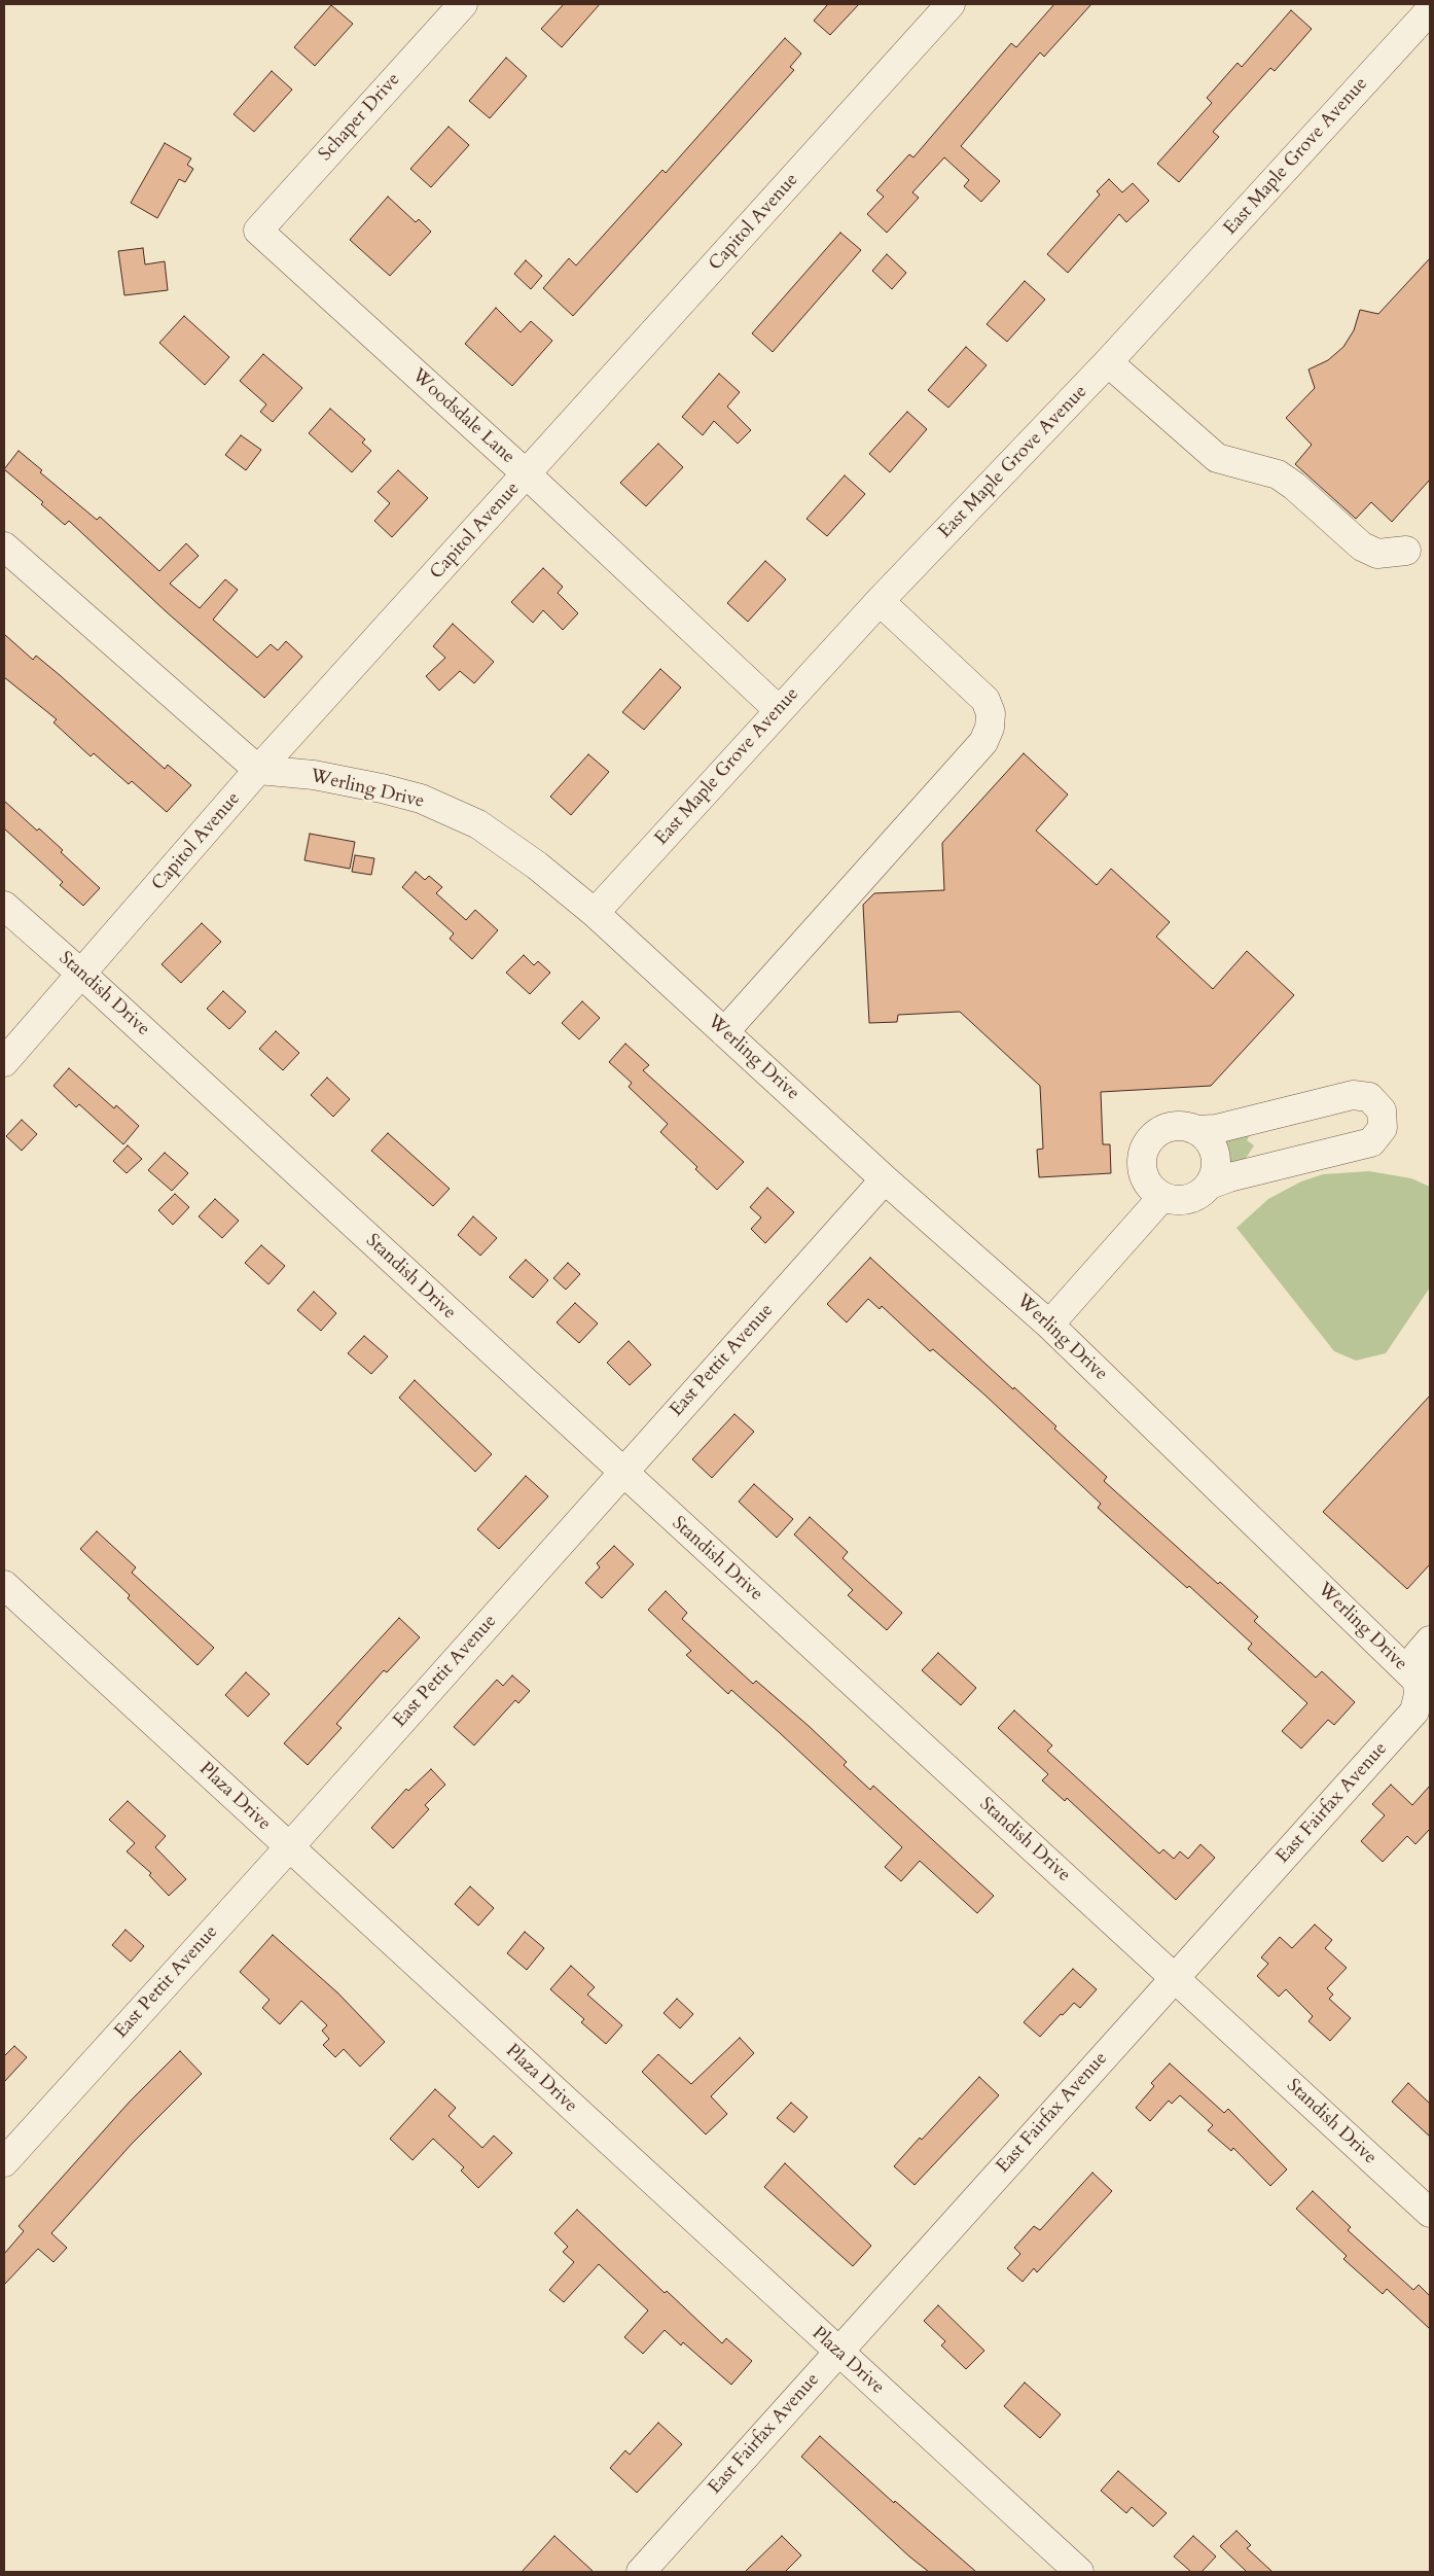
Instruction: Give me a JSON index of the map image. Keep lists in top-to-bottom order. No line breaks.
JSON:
{"streets":{"street":["Schaper Drive","East Maple Grove Avenue","Capitol Avenue","Woodsdale Lane","Werling Drive","Standish Drive","East Pettit Avenue","Plaza Drive","East Fairfax Avenue"]},"crossings":[["Schaper Drive","Woodsdale Lane"],["East Maple Grove Avenue","Woodsdale Lane"],["East Maple Grove Avenue","Werling Drive"],["Capitol Avenue","Woodsdale Lane"],["Capitol Avenue","Werling Drive"],["Capitol Avenue","Standish Drive"],["Werling Drive","East Pettit Avenue"],["Werling Drive","East Fairfax Avenue"],["Standish Drive","East Pettit Avenue"],["Standish Drive","East Fairfax Avenue"],["East Pettit Avenue","Plaza Drive"],["Plaza Drive","East Fairfax Avenue"]]}
